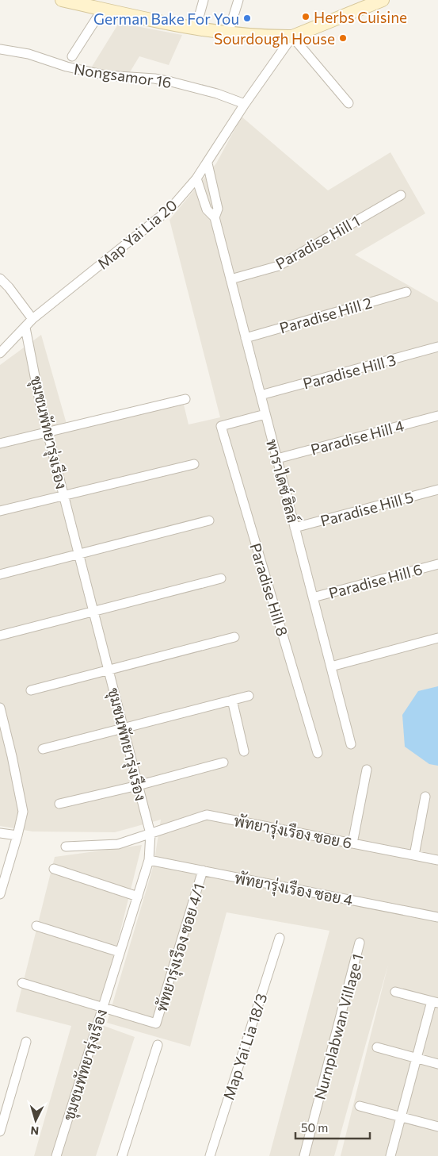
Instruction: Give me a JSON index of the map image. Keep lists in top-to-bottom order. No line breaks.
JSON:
{"streets":{"street":["Nongsamor 16","Map Yai Lia 20","Paradise Hill 1","Paradise Hill 2","Paradise Hill 3","ชุมชนพัทยารุ่งเรือง","Paradise Hill 4","พาราไดซ์ ฮิลล์","Paradise Hill 5","Paradise Hill 6","พัทยารุ่งเรือง ซอย 6","พัทยารุ่งเรือง ซอย 4","พัทยารุ่งเรือง ซอย 4/1","Nurnplabwan Village 1","Map Yai Lia 18/3"]},"crossings":[["Nongsamor 16","Map Yai Lia 20"],["Map Yai Lia 20","ชุมชนพัทยารุ่งเรือง"],["Map Yai Lia 20","พาราไดซ์ ฮิลล์"],["Paradise Hill 1","พาราไดซ์ ฮิลล์"],["Paradise Hill 2","พาราไดซ์ ฮิลล์"],["Paradise Hill 3","พาราไดซ์ ฮิลล์"],["ชุมชนพัทยารุ่งเรือง","พัทยารุ่งเรือง ซอย 6"],["ชุมชนพัทยารุ่งเรือง","พัทยารุ่งเรือง ซอย 4"],["ชุมชนพัทยารุ่งเรือง","พัทยารุ่งเรือง ซอย 4/1"],["Paradise Hill 4","พาราไดซ์ ฮิลล์"],["พาราไดซ์ ฮิลล์","Paradise Hill 5"],["พาราไดซ์ ฮิลล์","Paradise Hill 6"],["พัทยารุ่งเรือง ซอย 4","พัทยารุ่งเรือง ซอย 4/1"]],"places":["Herbs Cuisine","German Bake For You","Sourdough House"],"scale_bar":"50 m","north":"bottom"}
